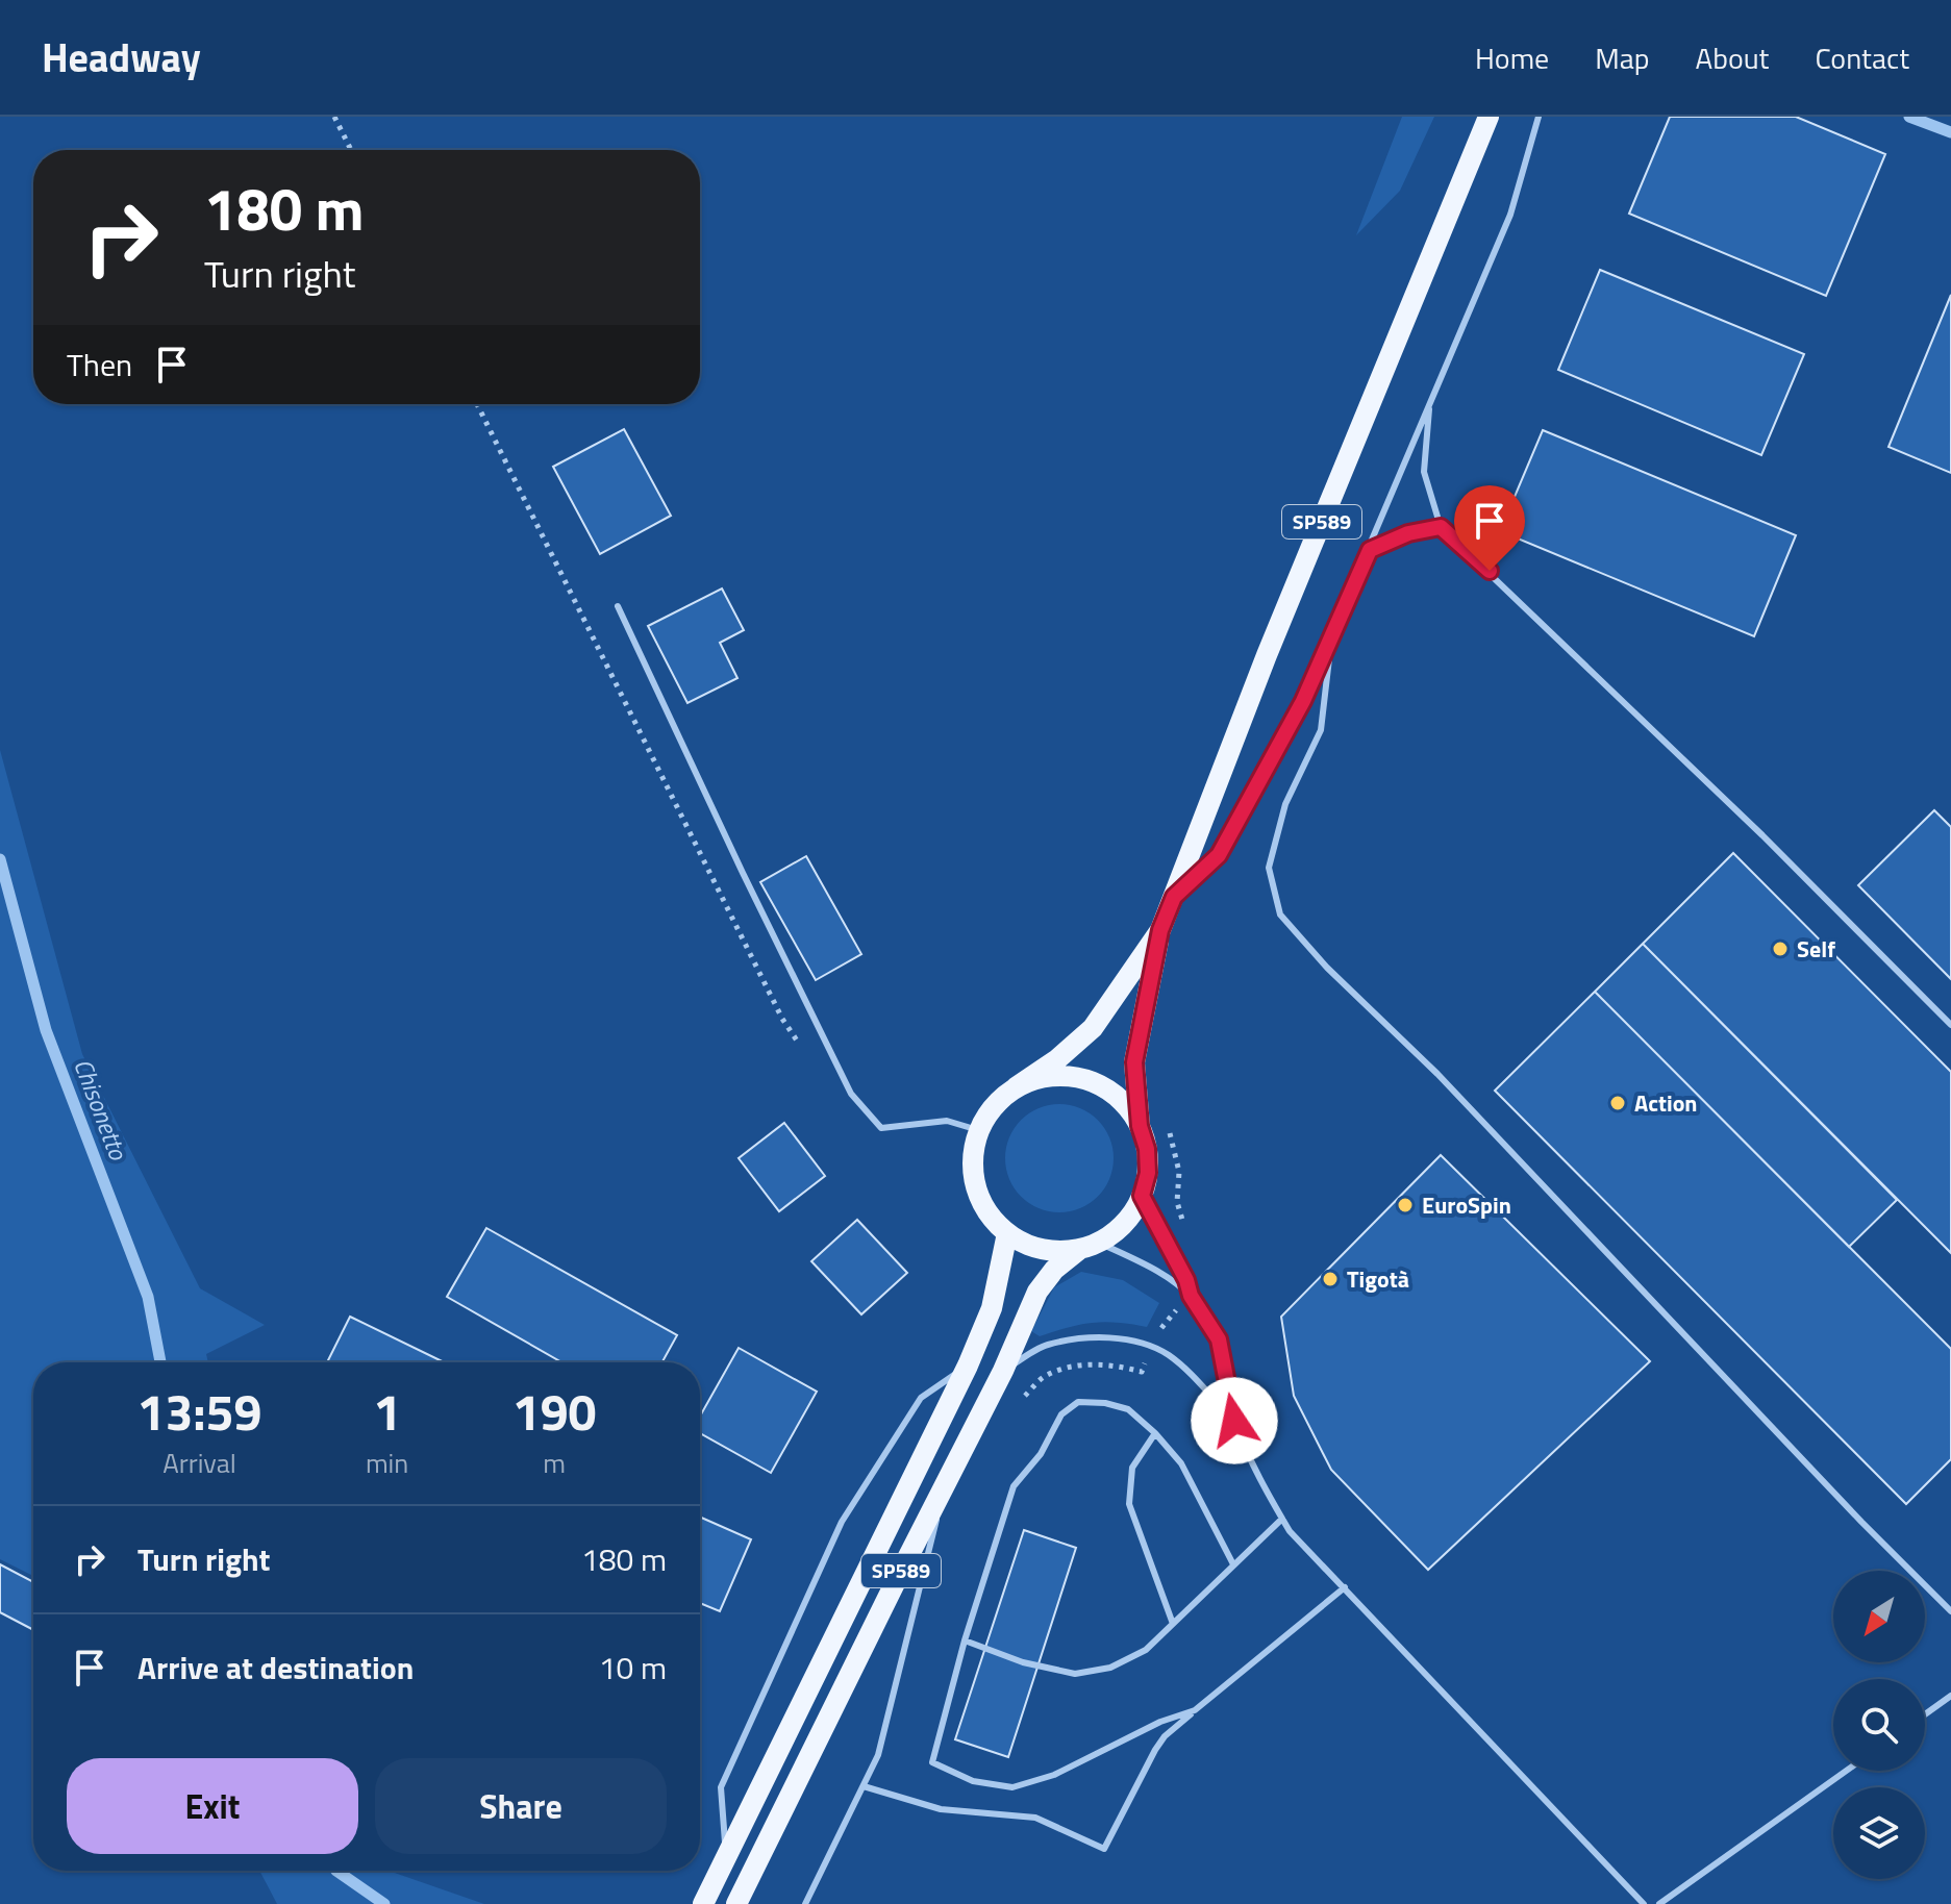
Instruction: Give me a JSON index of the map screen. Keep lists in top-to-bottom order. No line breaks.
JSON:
{"streets":{"main road":["SP589"]},"water":["Chisonetto"],"places":["Self","Action","EuroSpin","Tigotà"],"north":"bottom left","page":{"header":"Headway","nav":["Home","Map","About","Contact"],"turn":["180 m","Turn right"],"then":"Then","eta":["13:59","Arrival","1","min","190","m"],"list":[{"name":"Turn right","value":"180 m"},{"name":"Arrive at destination","value":"10 m"}],"buttons":["Exit","Share"]}}
